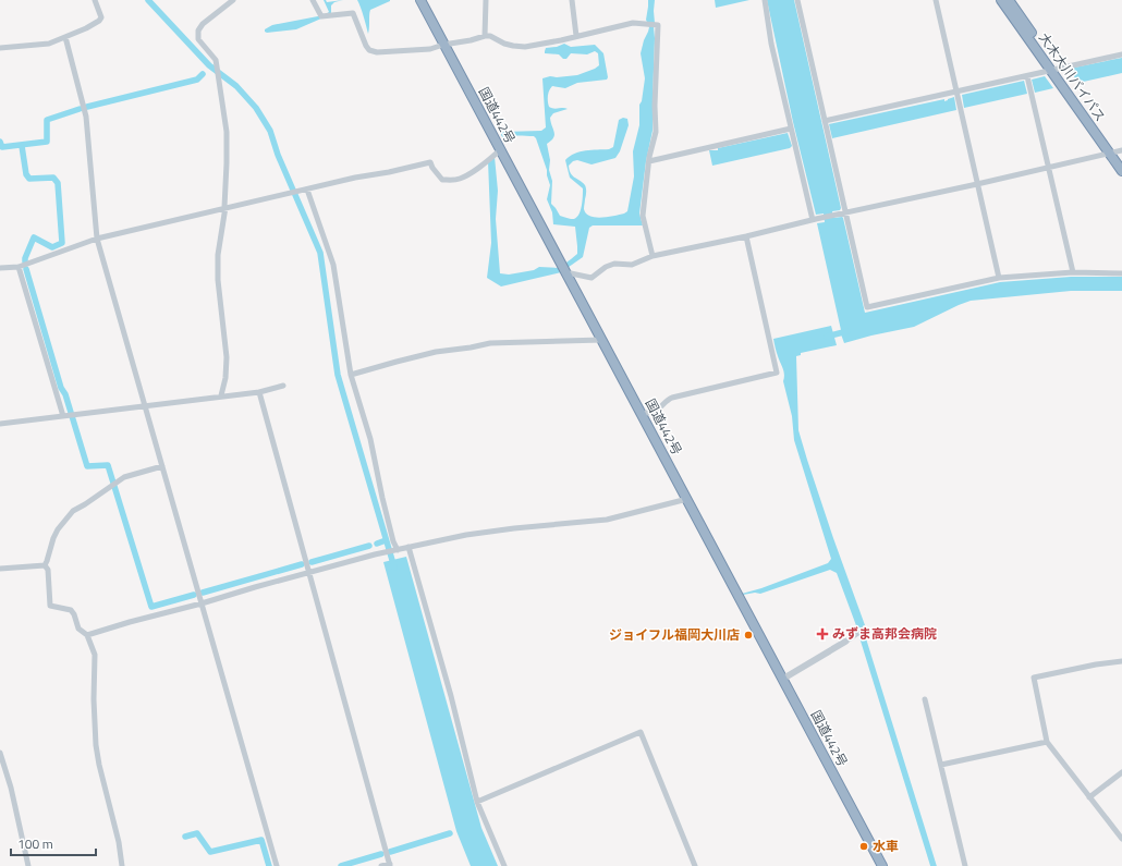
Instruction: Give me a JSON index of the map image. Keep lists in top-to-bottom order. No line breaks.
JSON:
{"streets":{"highway":["大木大川バイパス","国道442号"]},"places":{"health":["みずま高邦会病院"],"other":["ジョイフル福岡大川店","水車"]},"scale_bar":"100 m"}
